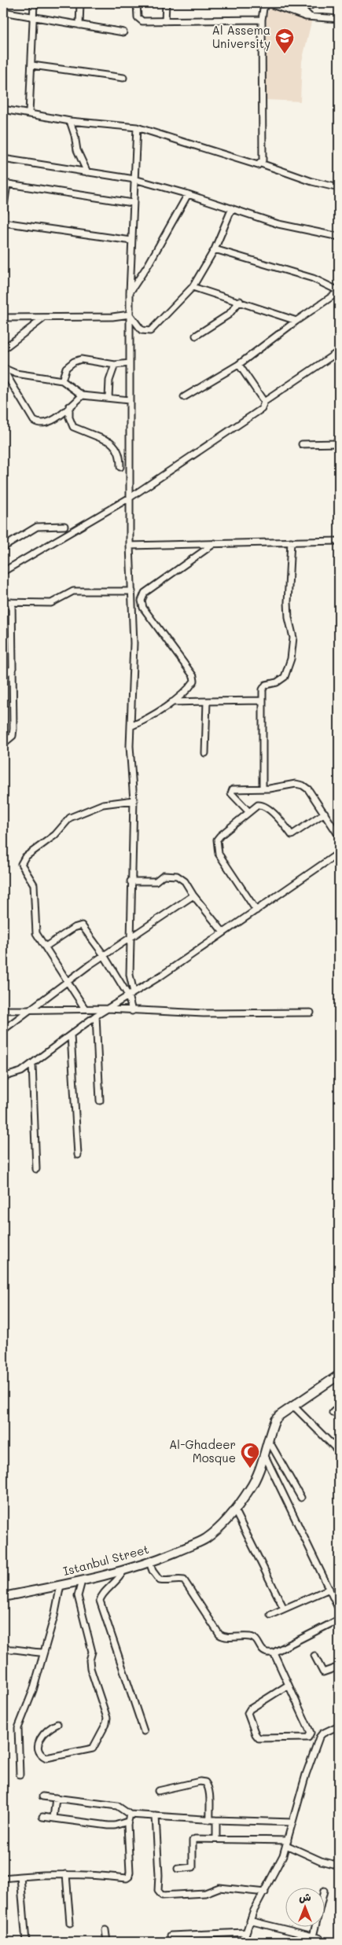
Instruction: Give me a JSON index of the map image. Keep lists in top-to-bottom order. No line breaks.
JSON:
{"streets":{"street":["Istanbul Street"]},"places":{"school or university":["Al Assema University"],"mosque":["Al-Ghadeer Mosque"]},"north":"top"}
